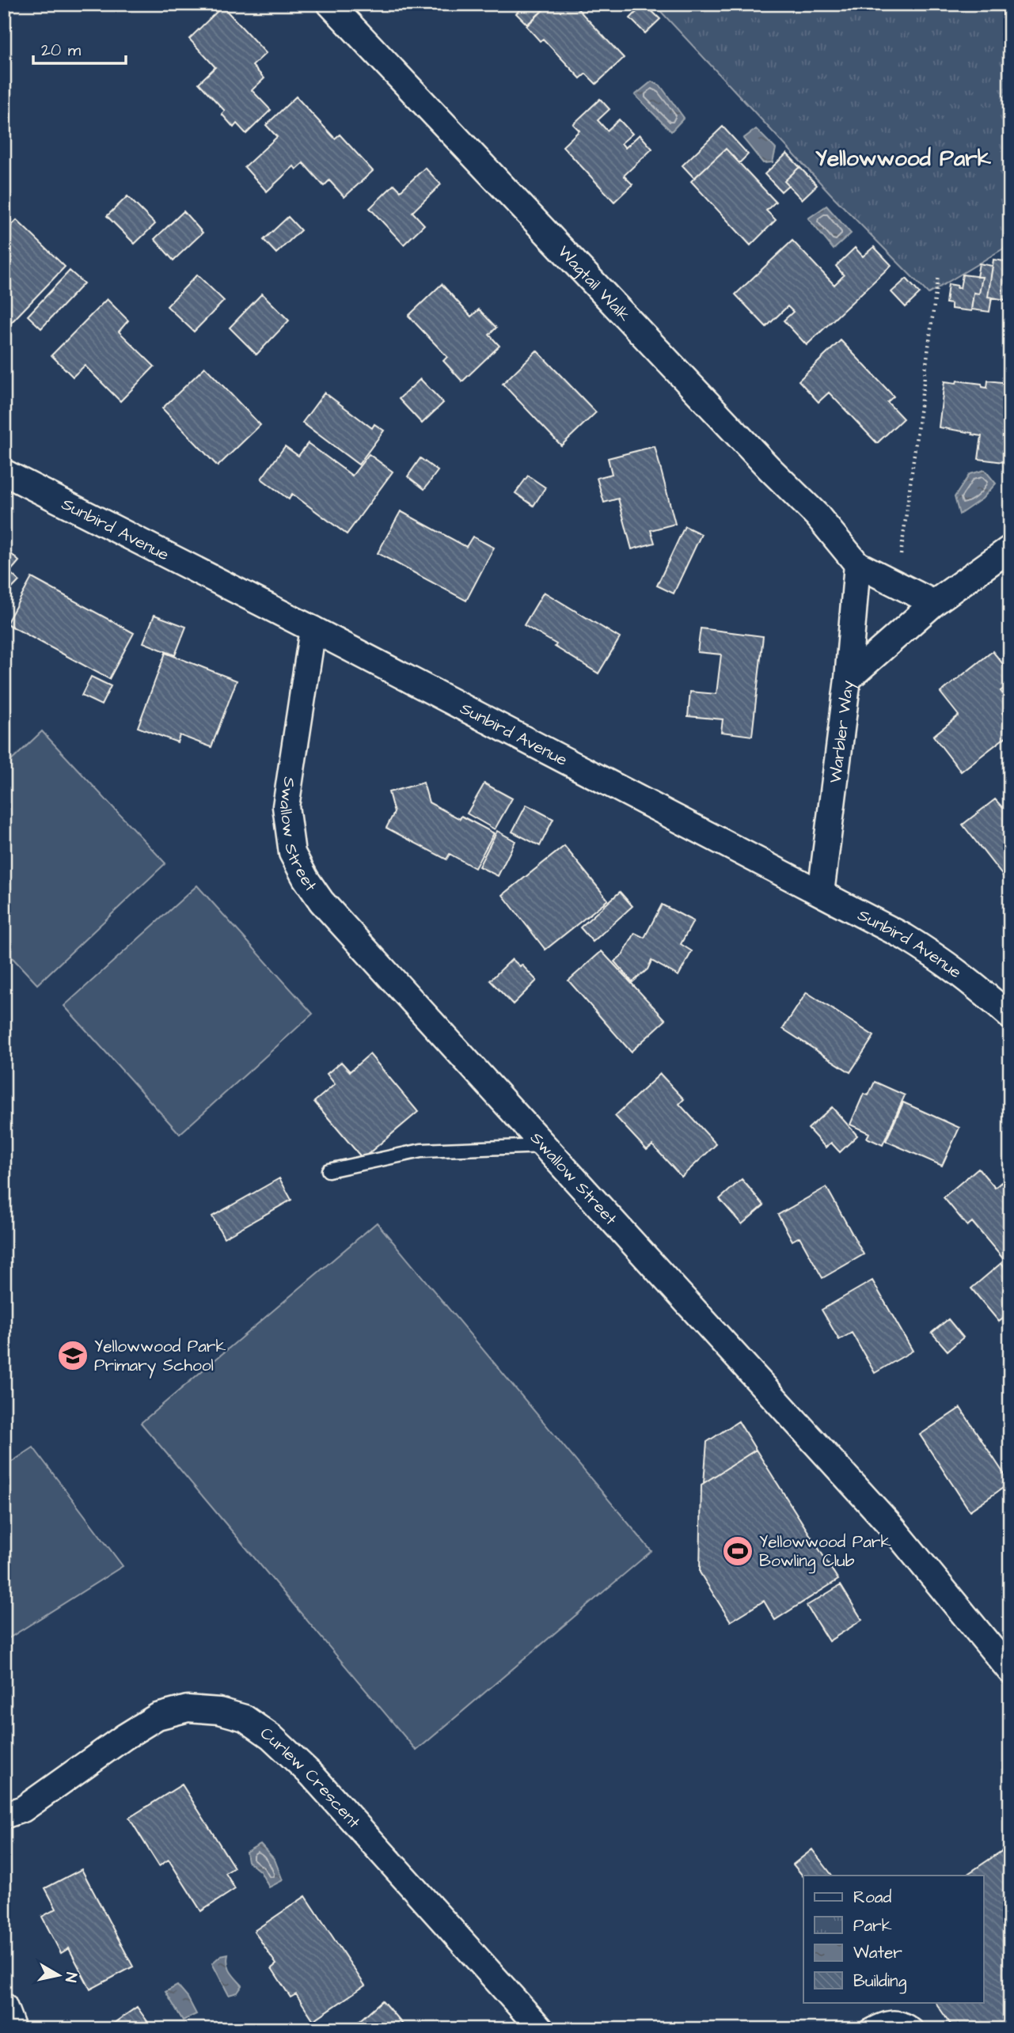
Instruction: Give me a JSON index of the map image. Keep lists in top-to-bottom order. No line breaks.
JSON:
{"streets":{"street":["Wagtail Walk","Sunbird Avenue","Warbler Way","Swallow Street","Curlew Crescent"]},"crossings":[["Wagtail Walk","Warbler Way"],["Sunbird Avenue","Warbler Way"],["Sunbird Avenue","Swallow Street"]],"districts":["Yellowwood Park"],"places":{"school or university":["Yellowwood Park Primary School"],"sports":["Yellowwood Park Bowling Club"]},"legend":["Road","Park","Water","Building"],"scale_bar":"20 m","north":"right"}
